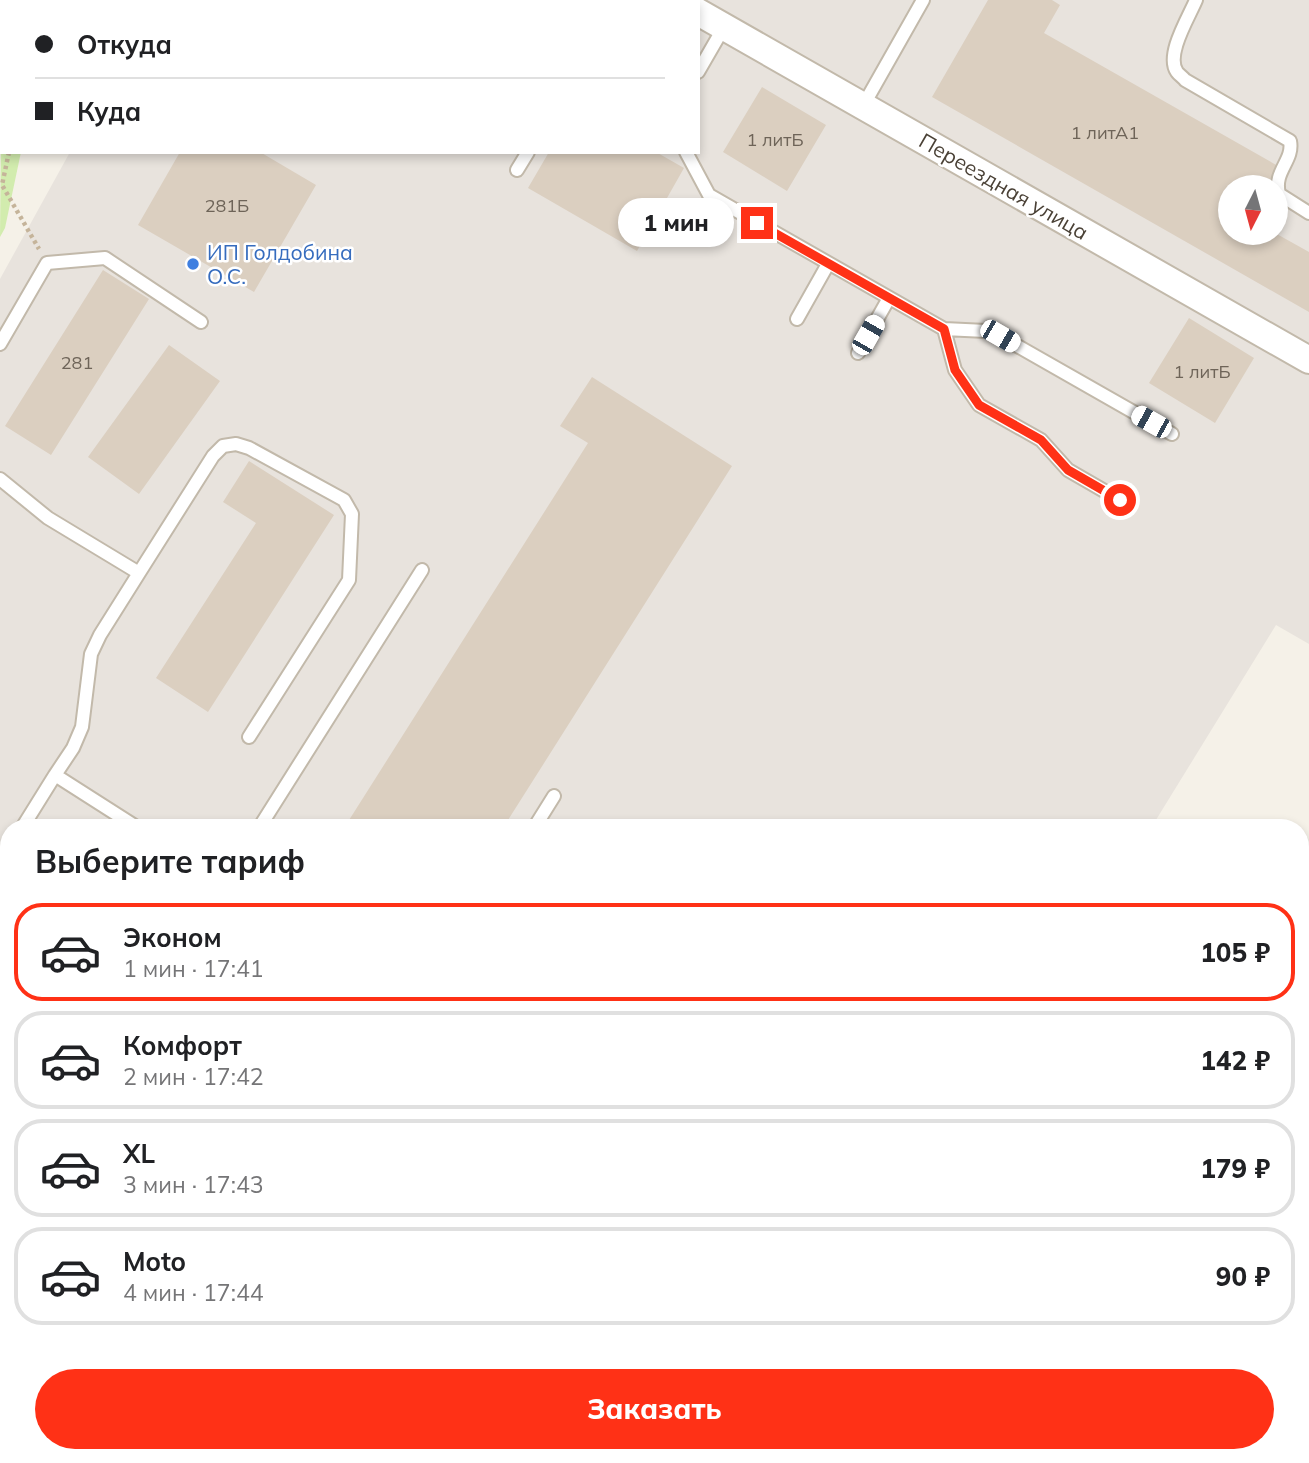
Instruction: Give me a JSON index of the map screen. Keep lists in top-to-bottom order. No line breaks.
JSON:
{"streets":{"street":["Переездная улица"]},"places":["ИП Голдобина О.С."],"house_numbers":["1 литА1","1 литБ","281Б","281","1 литБ"],"north":"bottom","page":{"banner":["Откуда","Куда"],"bubble":"1 мин","heading":"Выберите тариф","list":[{"name":"Эконом","note":"1 мин · 17:41","value":"105 ₽"},{"name":"Комфорт","note":"2 мин · 17:42","value":"142 ₽"},{"name":"XL","note":"3 мин · 17:43","value":"179 ₽"},{"name":"Moto","note":"4 мин · 17:44","value":"90 ₽"}],"buttons":"Заказать"}}
